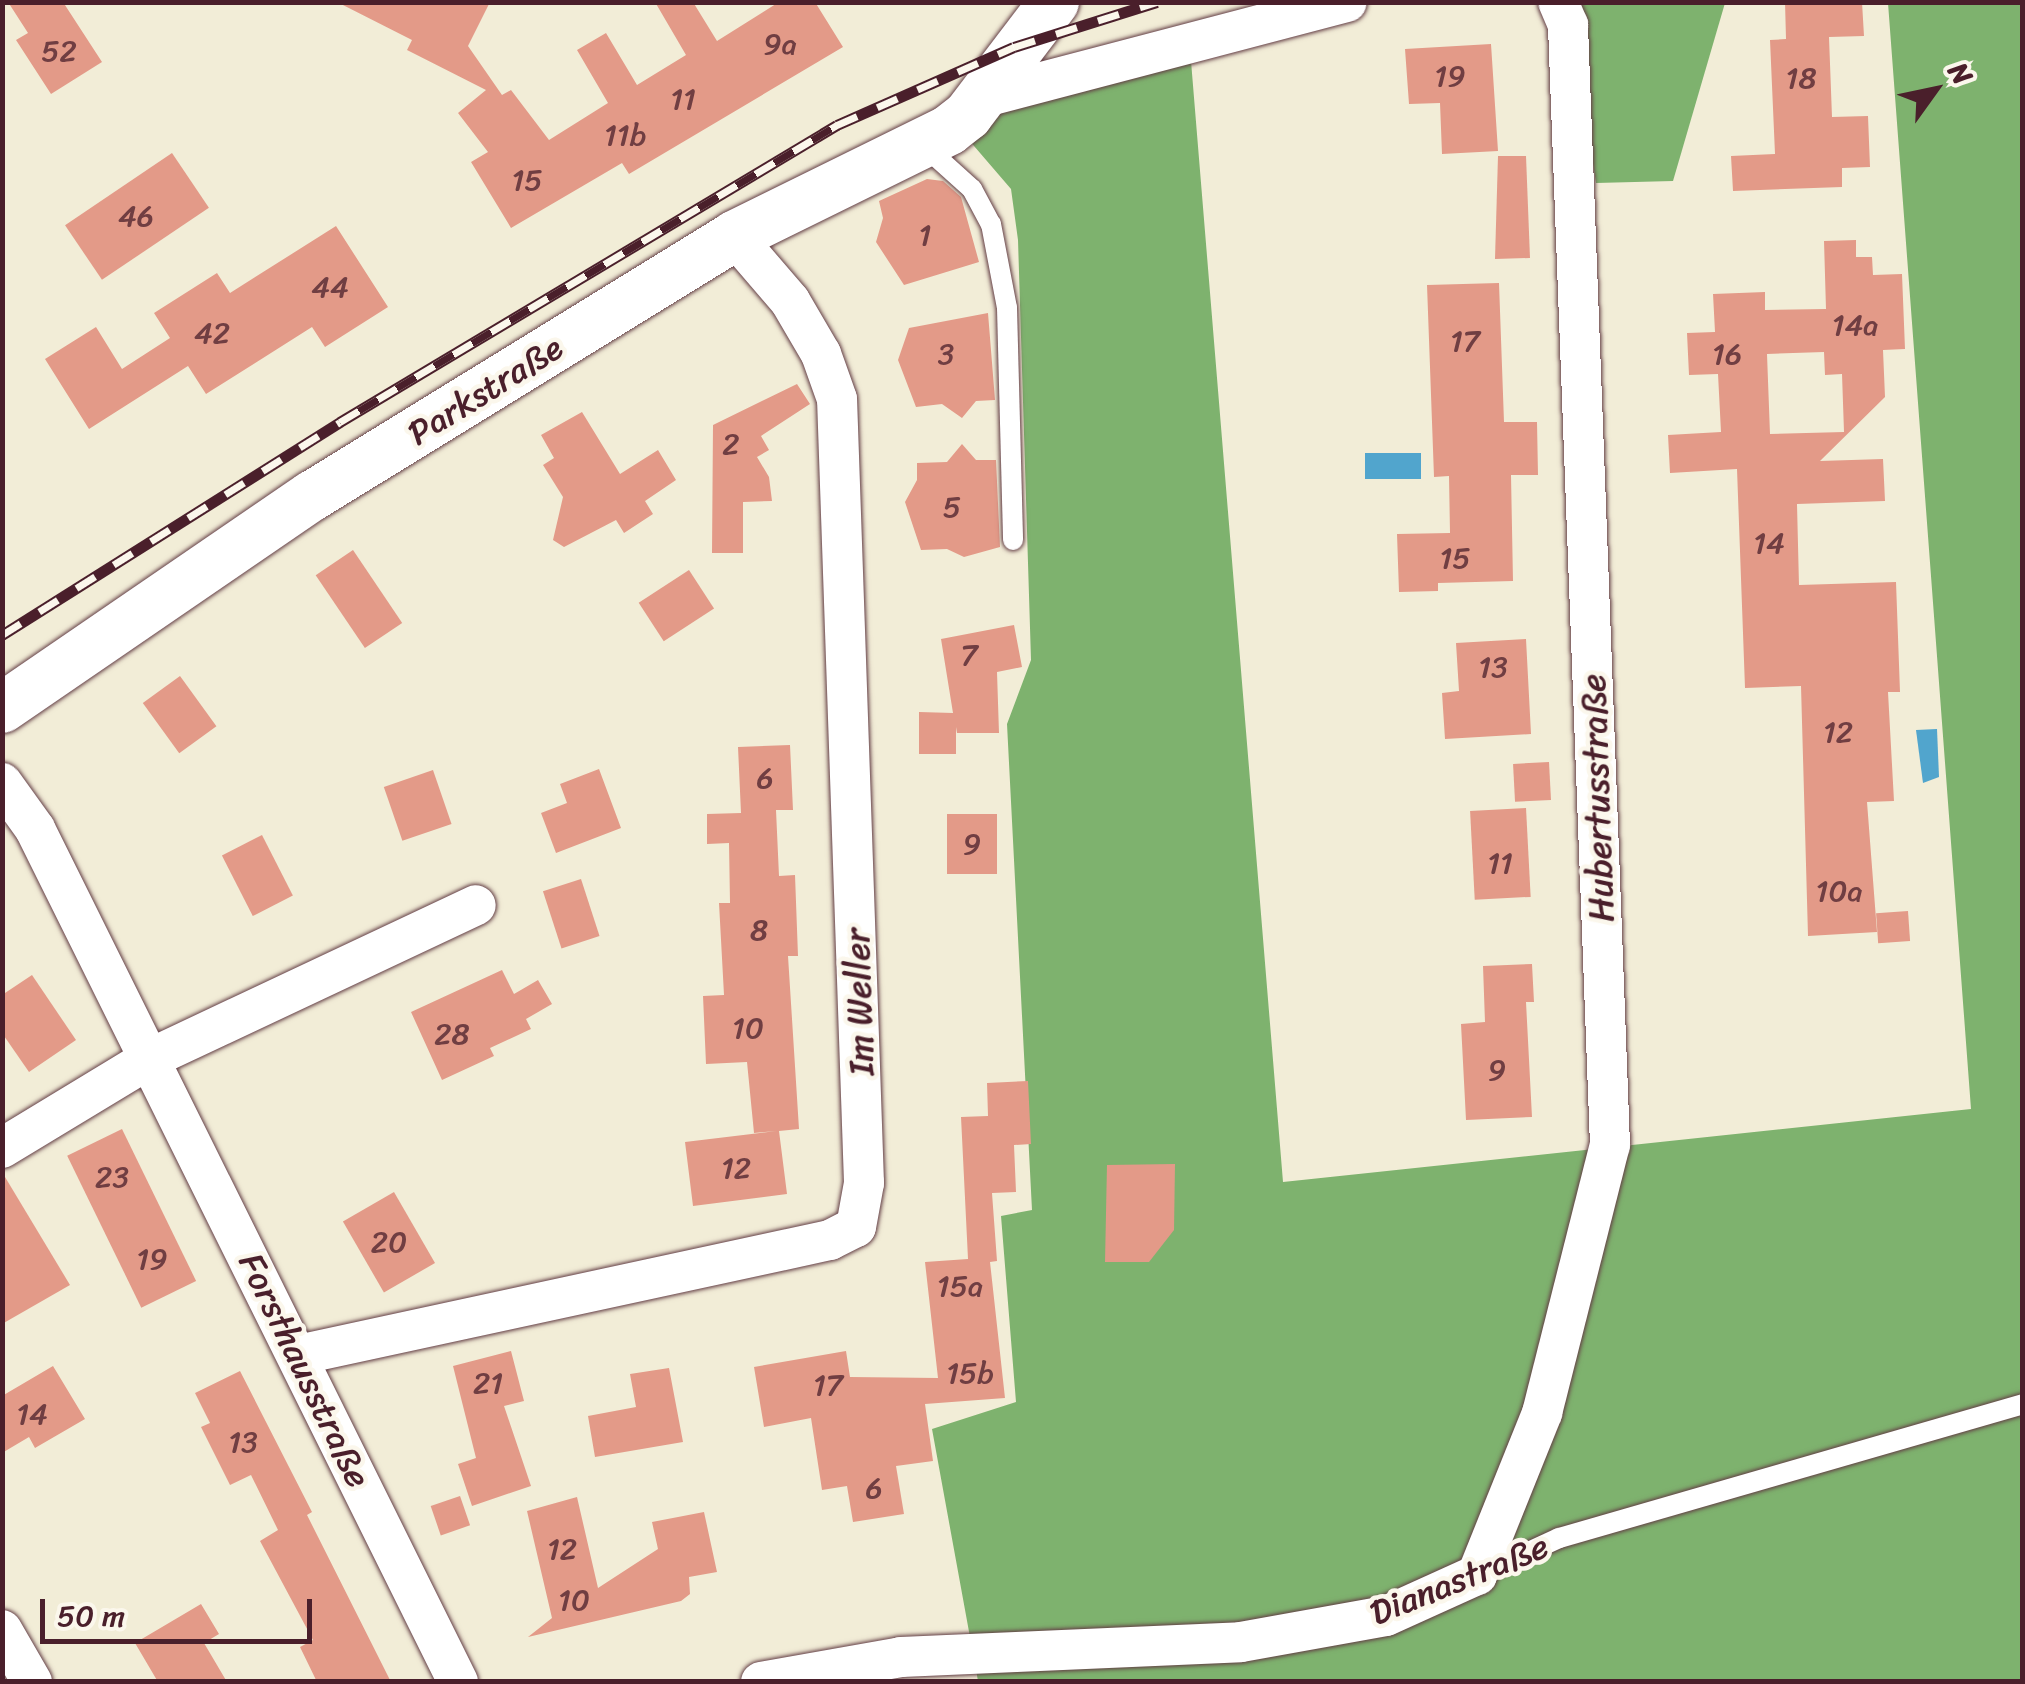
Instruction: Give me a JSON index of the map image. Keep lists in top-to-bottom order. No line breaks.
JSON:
{"streets":{"street":["Parkstraße","Hubertusstraße","Im Weller","Forsthausstraße","Dianastraße"]},"crossings":[["Parkstraße","Im Weller"],["Hubertusstraße","Dianastraße"],["Im Weller","Forsthausstraße"]],"house_numbers":["9a","52","19","18","11","11b","15","46","1","44","14a","42","17","3","16","2","5","14","15","7","13","12","6","9","11","10a","8","10","28","9","12","23","20","19","15a","15b","21","17","14","13","6","12","10"],"scale_bar":"50 m","north":"top right"}
